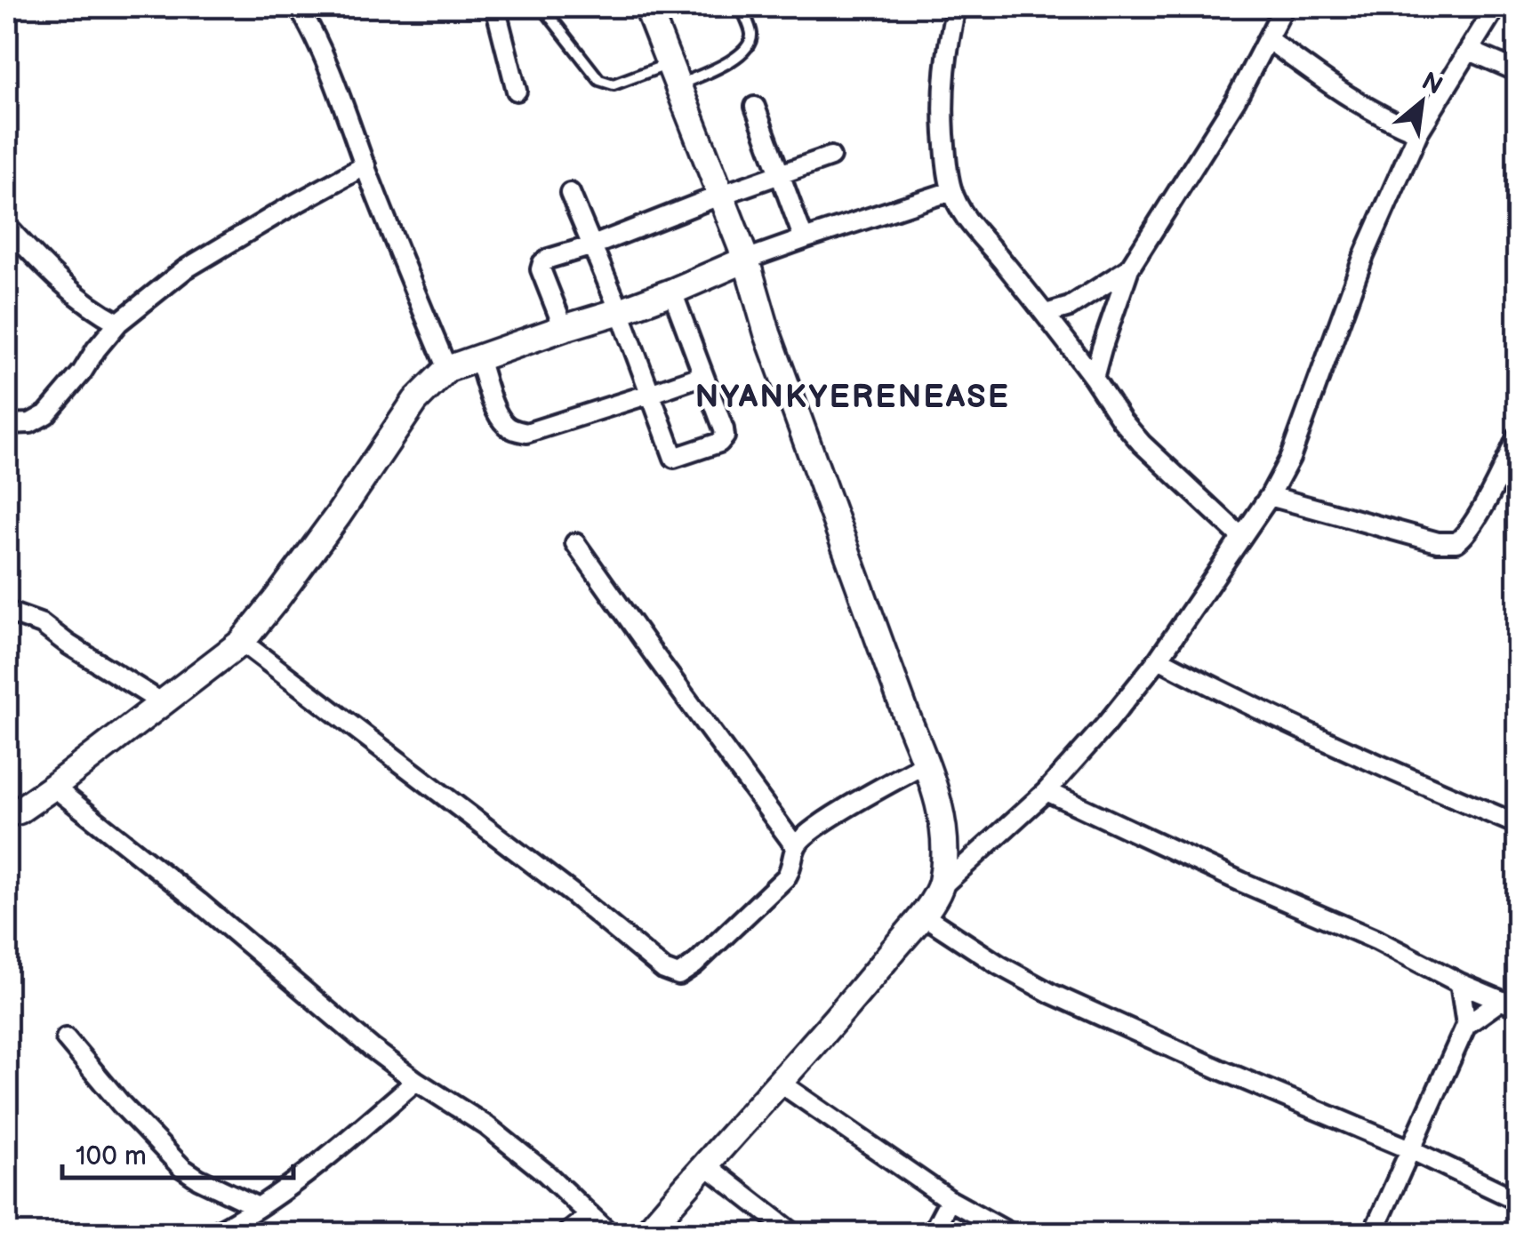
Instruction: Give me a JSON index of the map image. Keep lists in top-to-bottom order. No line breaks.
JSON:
{"districts":["NYANKYERENEASE"],"scale_bar":"100 m","north":"top right"}
